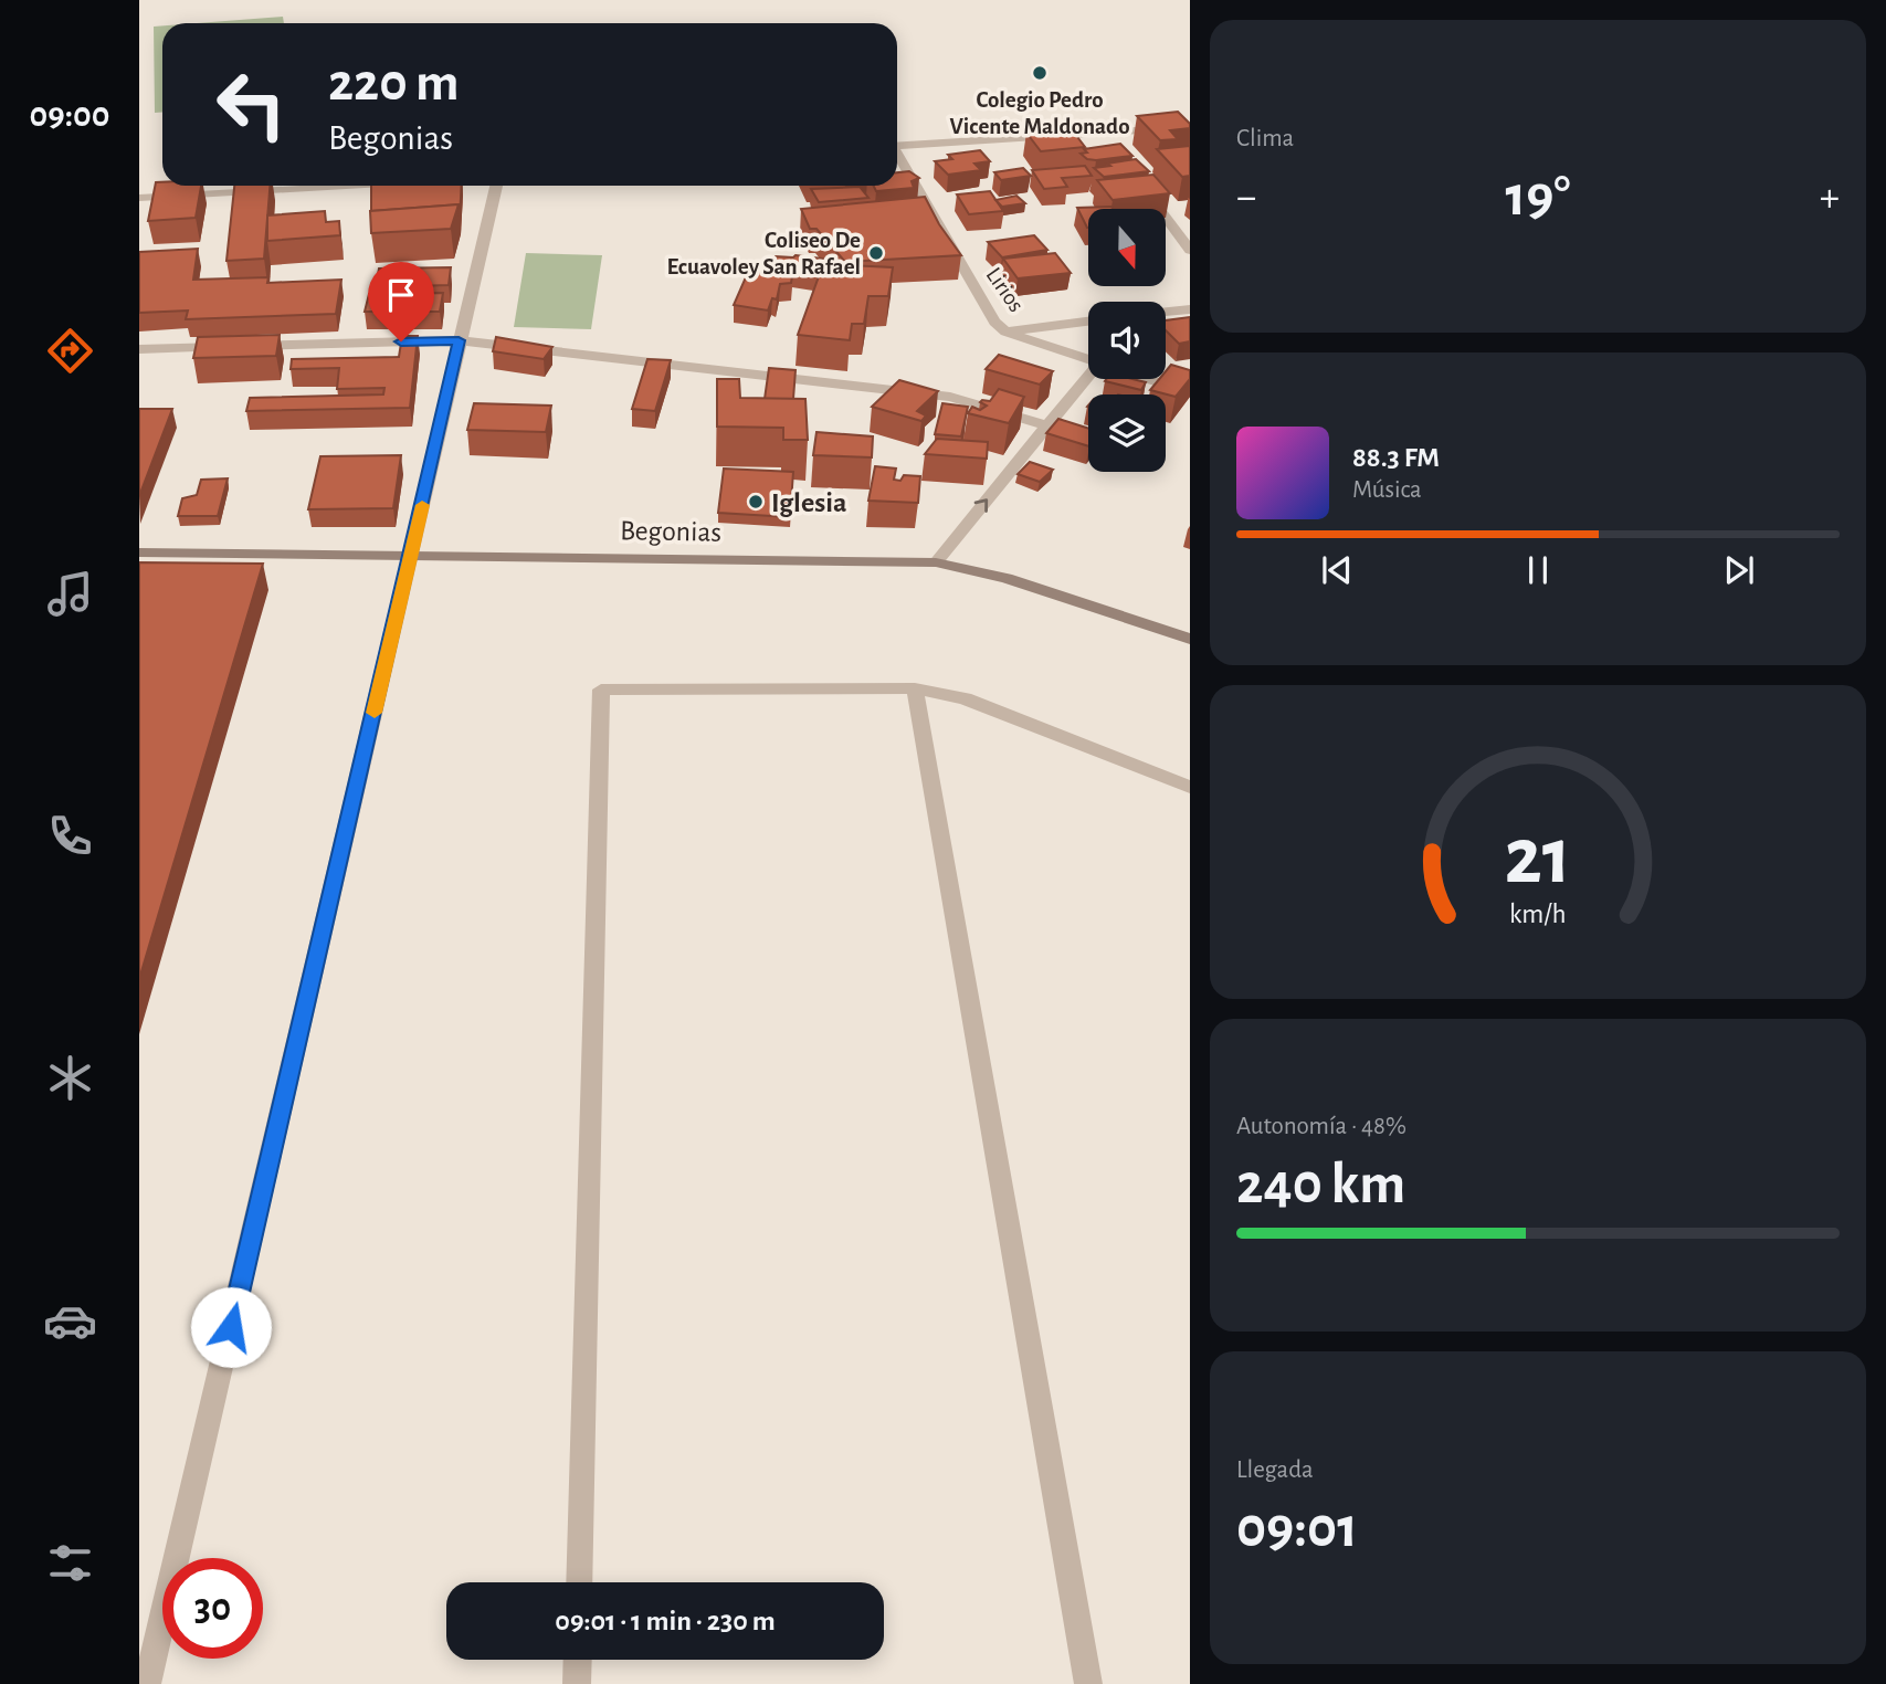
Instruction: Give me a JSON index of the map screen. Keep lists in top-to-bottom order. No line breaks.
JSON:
{"streets":{"main road":["Begonias"],"street":["Lirios"]},"places":["Colegio Pedro Vicente Maldonado","Coliseo De Ecuavoley San Rafael","Iglesia"],"north":"bottom","page":{"tabs":"09:00","tile":["Clima",["Autonomía · 48%","240 km"],["Llegada","09:01"]],"turn":["220 m","Begonias"],"heat":["−","19°","+"],"song":["88.3 FM","Música"],"limit":"30","trip":"09:01 · 1 min · 230 m","gauge":["21","km/h"]}}
